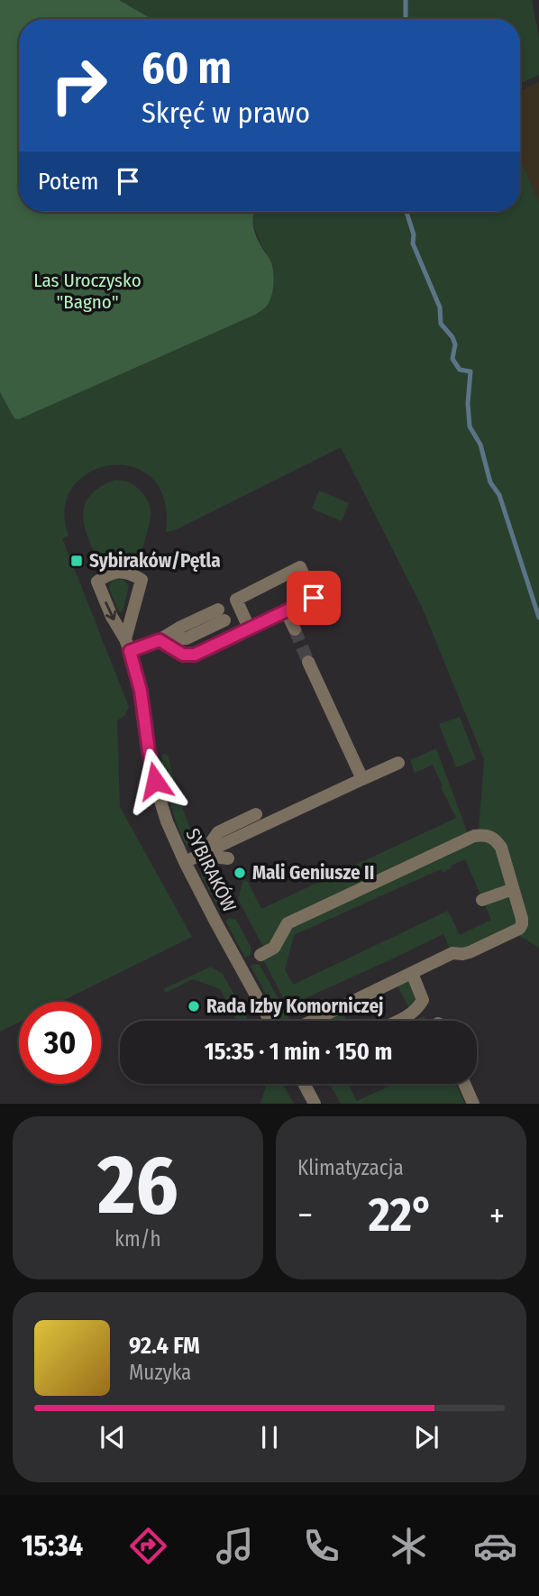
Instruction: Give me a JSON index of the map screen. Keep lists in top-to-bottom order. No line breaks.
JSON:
{"streets":{"street":["SYBIRAKÓW"]},"parks":["Las Uroczysko \"Bagno\""],"places":{"transit":["Sybiraków/Pętla"],"other":["Mali Geniusze II","Rada Izby Komorniczej"]},"page":{"turn":["60 m","Skręć w prawo"],"then":"Potem","limit":"30","trip":"15:35 · 1 min · 150 m","tile":[["26","km/h"],"Klimatyzacja"],"heat":["−","22°","+"],"song":["92.4 FM","Muzyka"],"tabs":"15:34"}}
